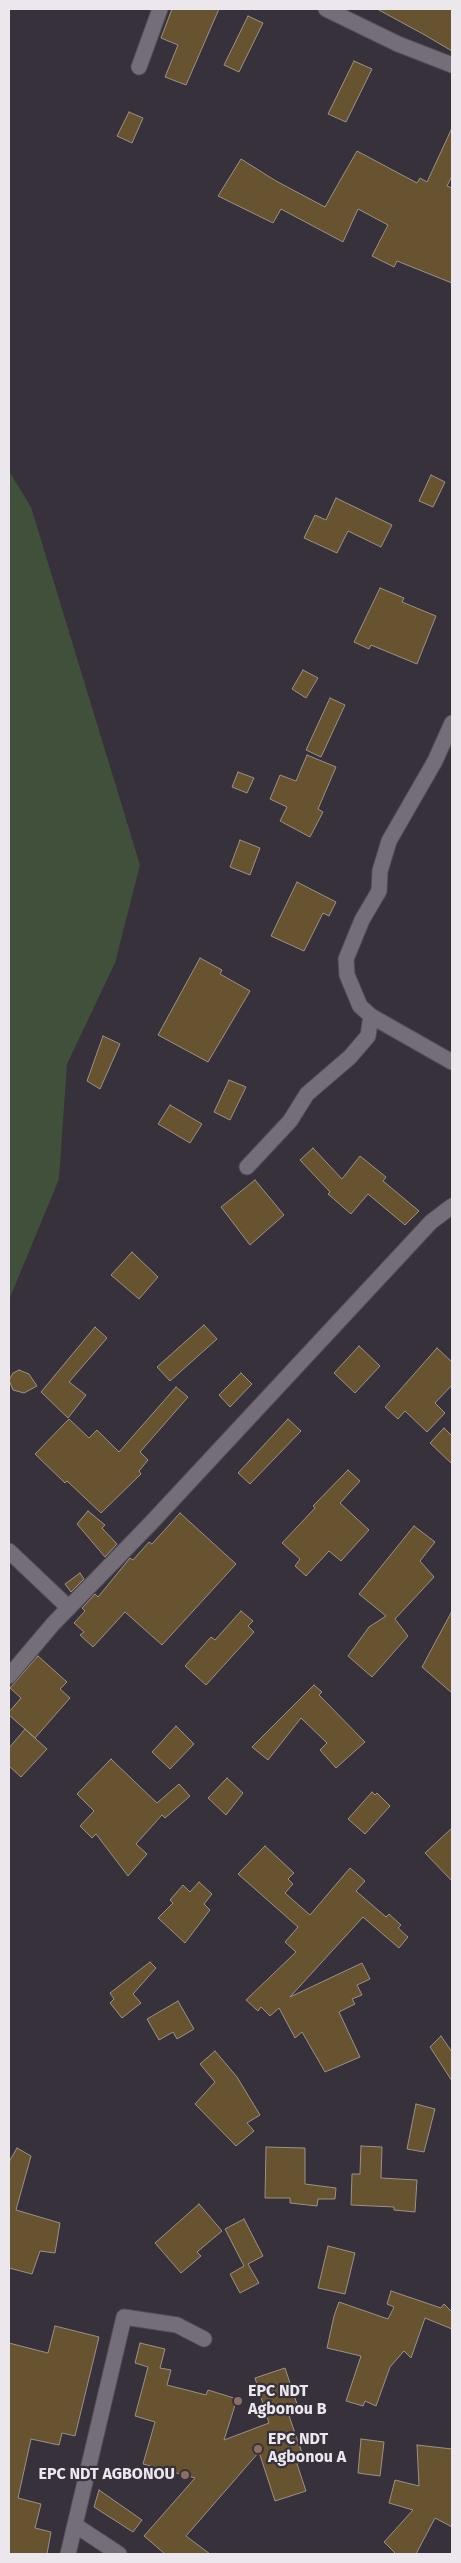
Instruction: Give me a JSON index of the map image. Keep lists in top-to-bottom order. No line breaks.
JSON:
{"places":["EPC NDT Agbonou B","EPC NDT Agbonou A","EPC NDT AGBONOU"]}
